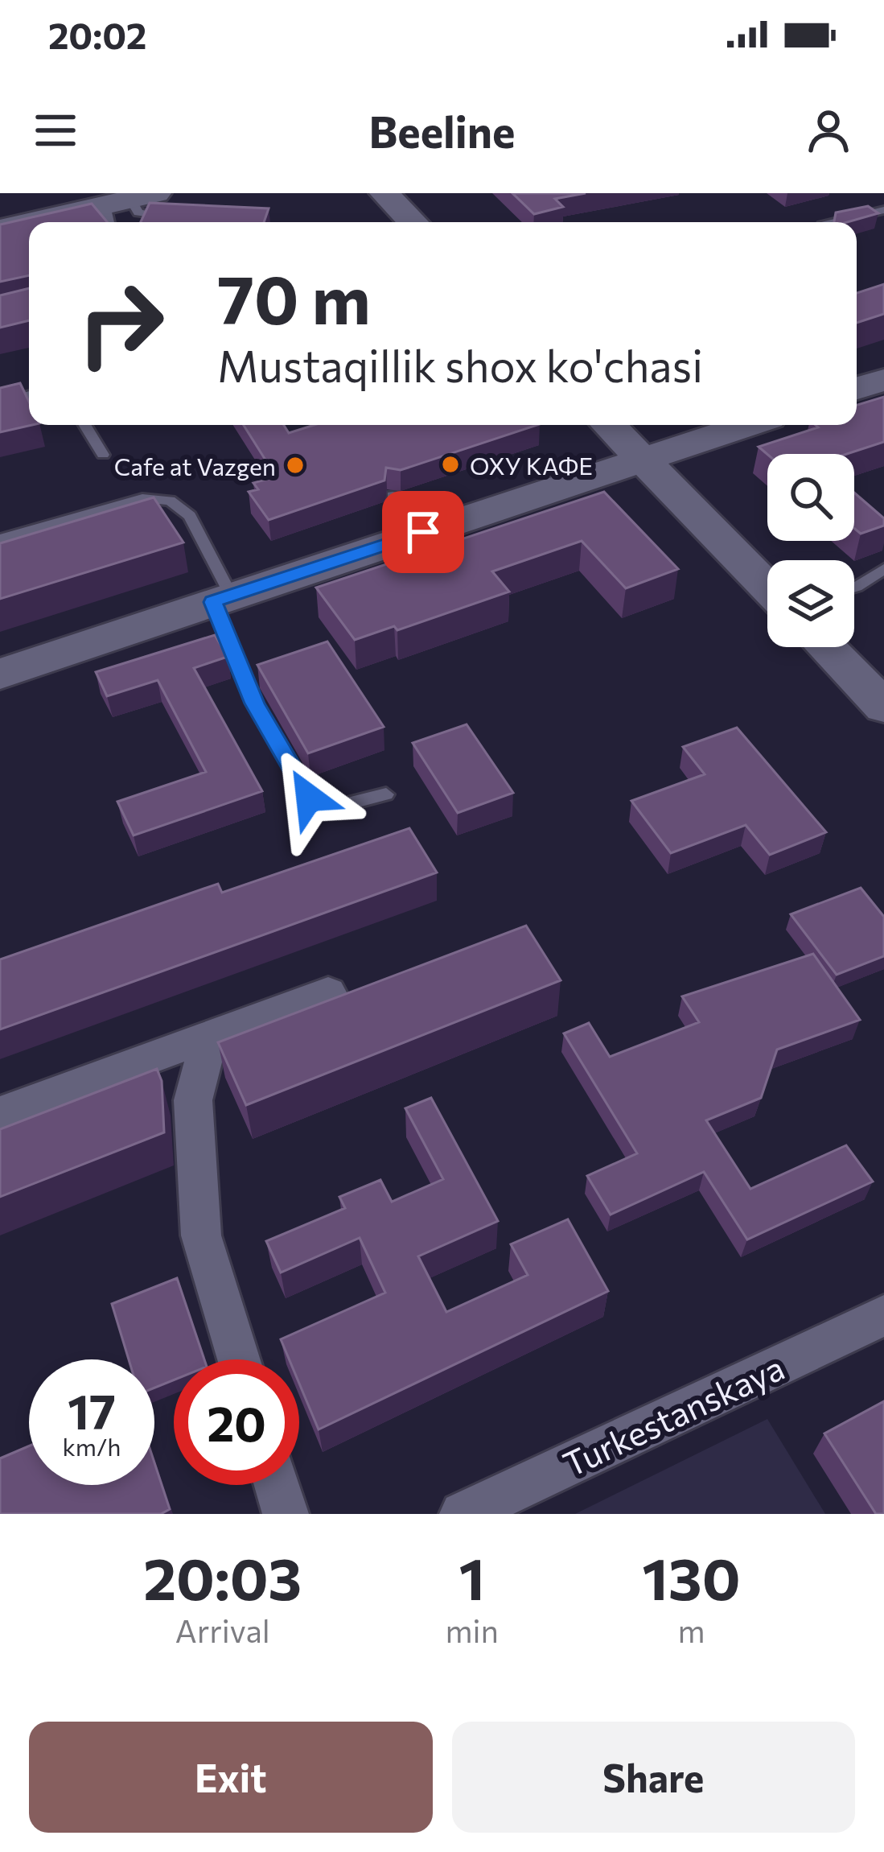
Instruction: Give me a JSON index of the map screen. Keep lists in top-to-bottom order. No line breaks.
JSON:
{"streets":{"street":["Turkestanskaya"]},"places":["ОХУ КАФЕ","Cafe at Vazgen"],"page":{"status":"20:02","header":"Beeline","turn":["70 m","Mustaqillik shox ko'chasi"],"speed":"17 km/h","limit":"20","eta":["20:03","Arrival","1","min","130","m"],"buttons":["Exit","Share"]}}
